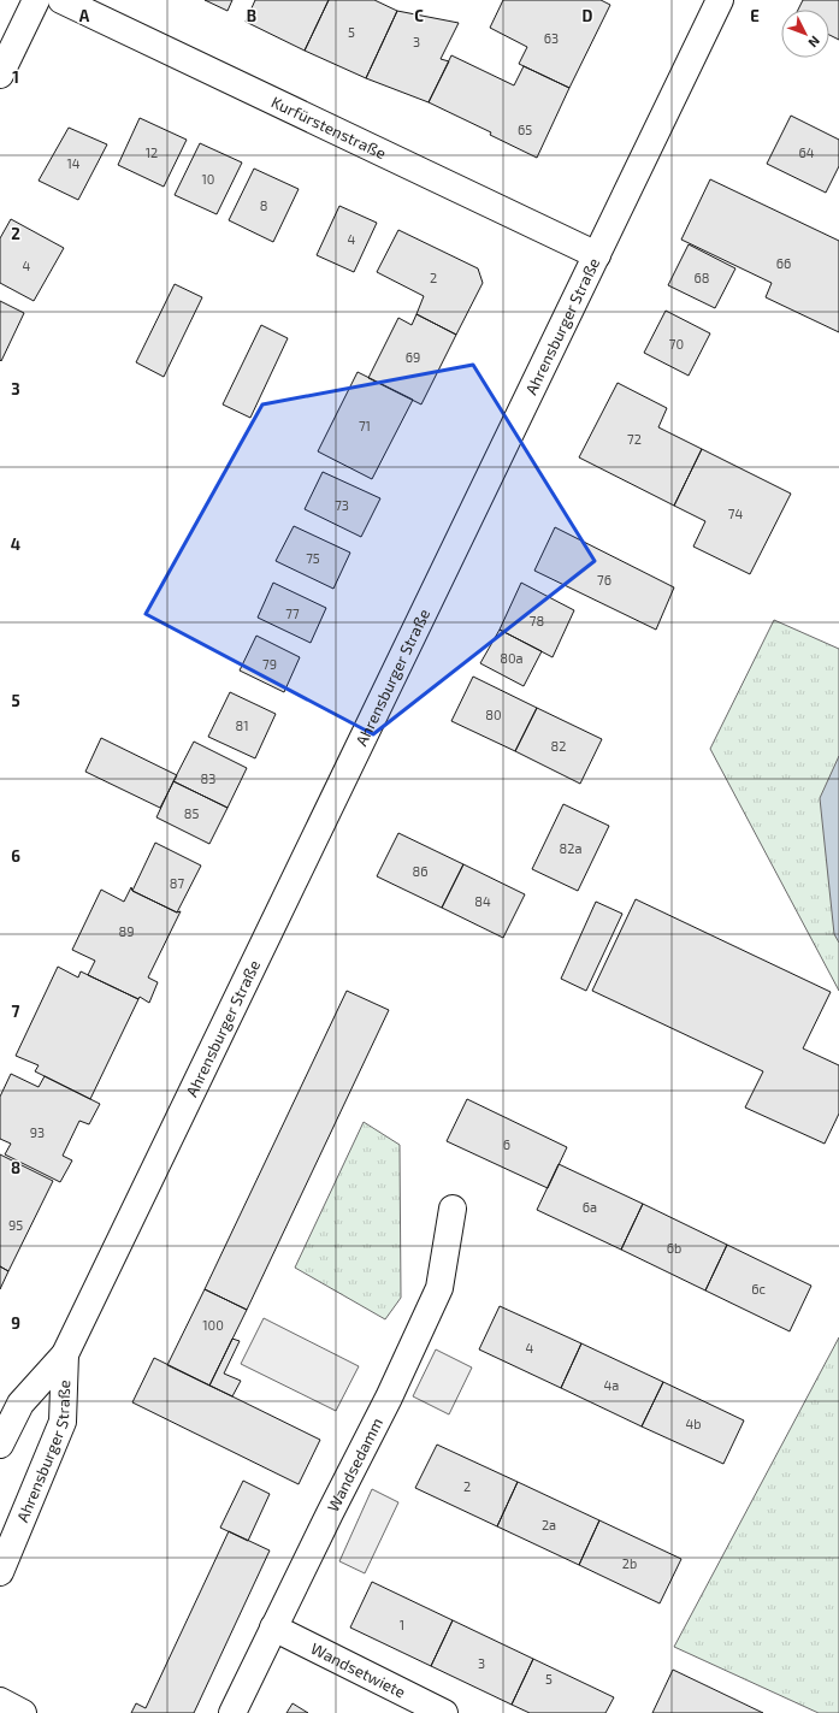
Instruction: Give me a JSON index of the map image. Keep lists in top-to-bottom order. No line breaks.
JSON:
{"streets":{"main road":["Kurfürstenstraße","Ahrensburger Straße","Wandsedamm","Wandsetwiete"]},"crossings":[["Kurfürstenstraße","Ahrensburger Straße"],["Wandsedamm","Wandsetwiete"]],"house_numbers":["5","63","3","65","12","64","14","10","8","4","66","4","2","68","70","69","71","72","73","74","75","76","77","78","80a","79","80","81","82","83","85","82a","86","87","84","89","93","6","6a","95","6b","6c","100","4","4a","4b","2","2a","2b","1","3","5"],"north":"bottom right","grid":{"columns":["A","B","C","D","E"],"rows":["1","2","3","4","5","6","7","8","9"]}}
